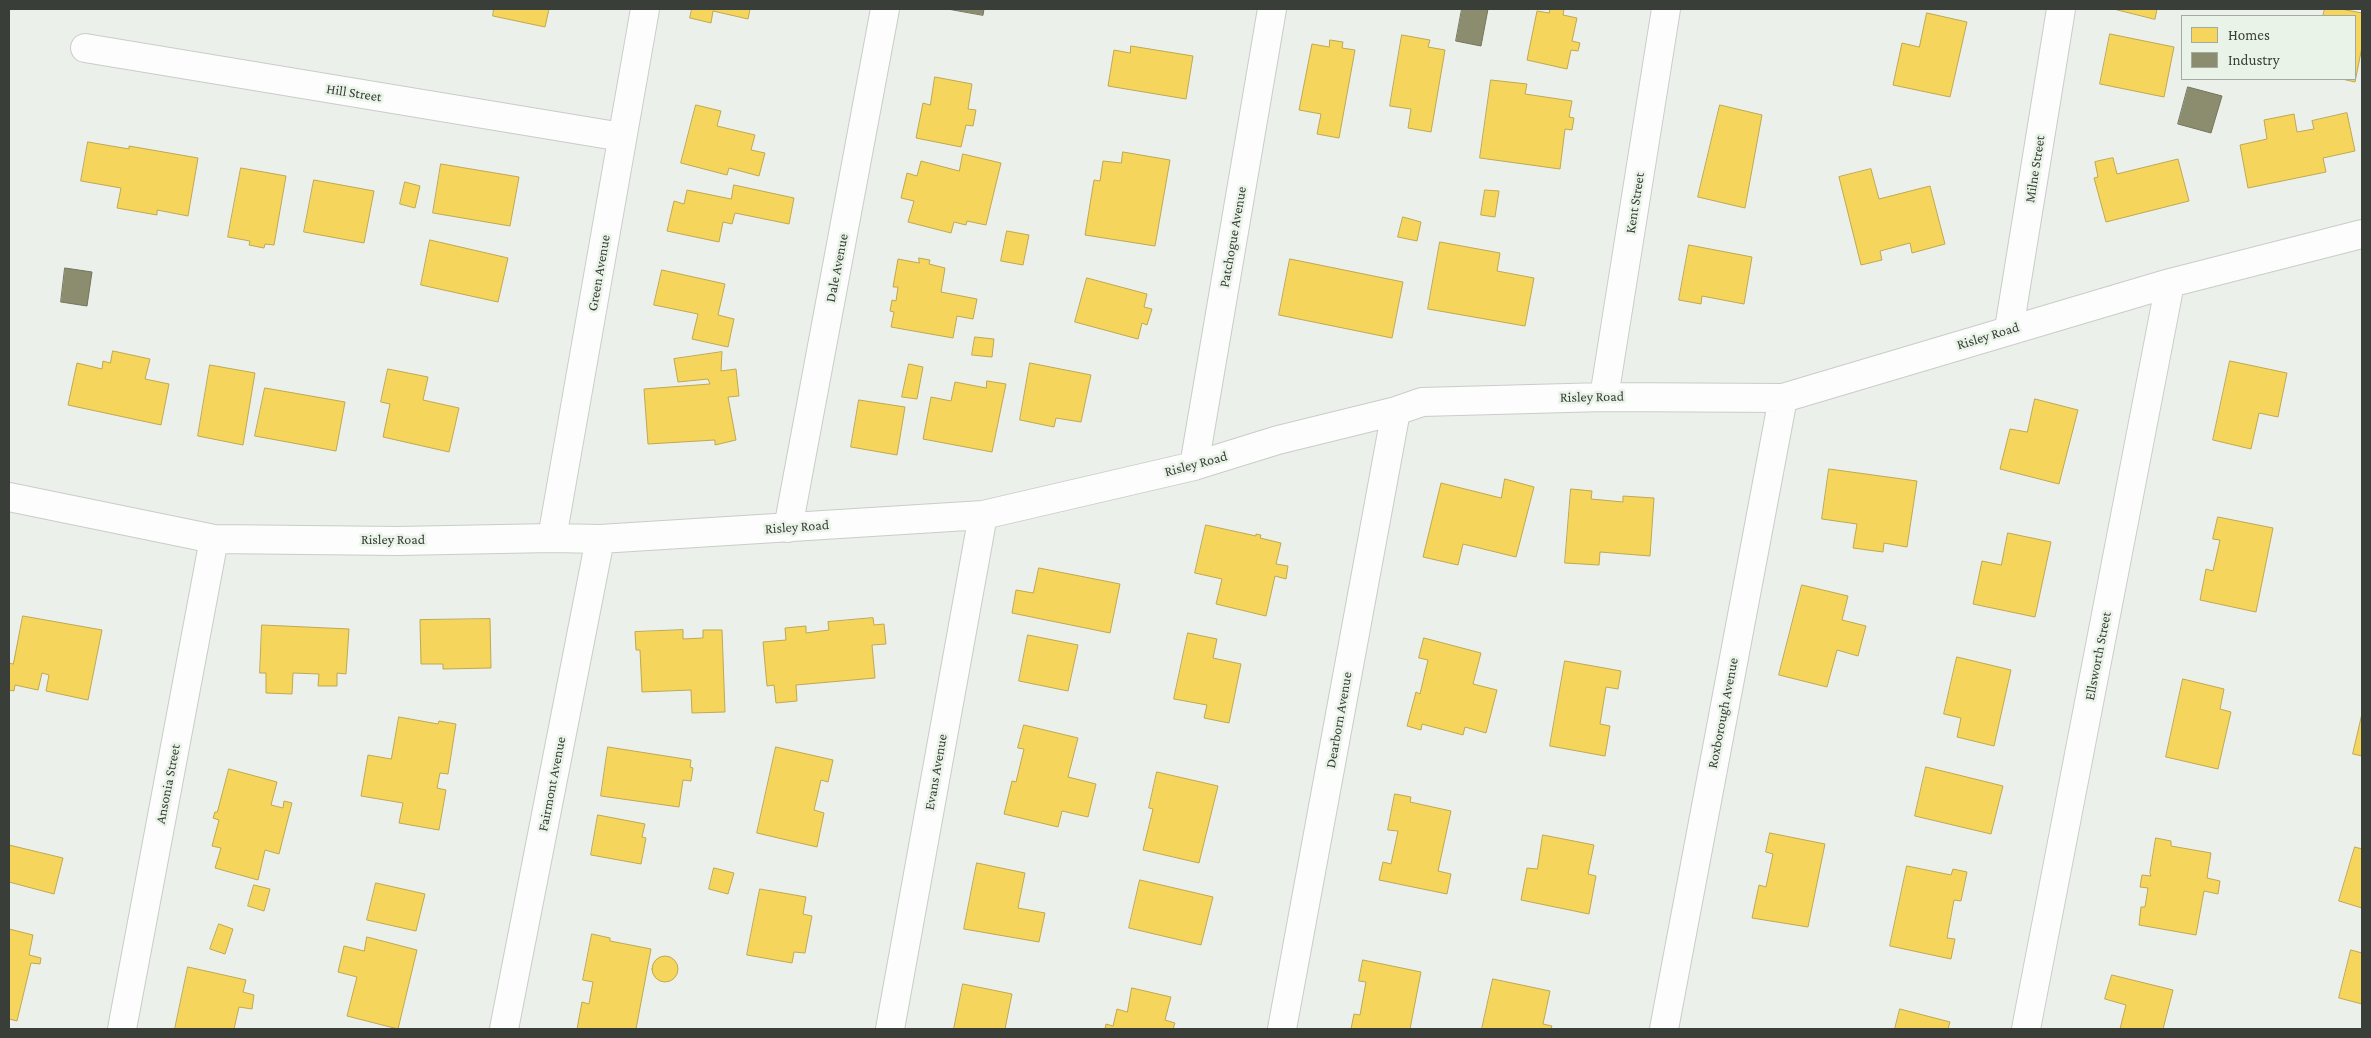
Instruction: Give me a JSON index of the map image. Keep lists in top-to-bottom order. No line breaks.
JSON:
{"streets":{"street":["Hill Street","Milne Street","Kent Street","Patchogue Avenue","Dale Avenue","Green Avenue","Risley Road","Ellsworth Street","Roxborough Avenue","Dearborn Avenue","Evans Avenue","Ansonia Street","Fairmont Avenue"]},"crossings":[["Hill Street","Green Avenue"],["Milne Street","Risley Road"],["Kent Street","Risley Road"],["Patchogue Avenue","Risley Road"],["Dale Avenue","Risley Road"],["Green Avenue","Risley Road"],["Risley Road","Ellsworth Street"],["Risley Road","Roxborough Avenue"],["Risley Road","Dearborn Avenue"],["Risley Road","Evans Avenue"],["Risley Road","Ansonia Street"],["Risley Road","Fairmont Avenue"]],"legend":["Homes","Industry"]}
